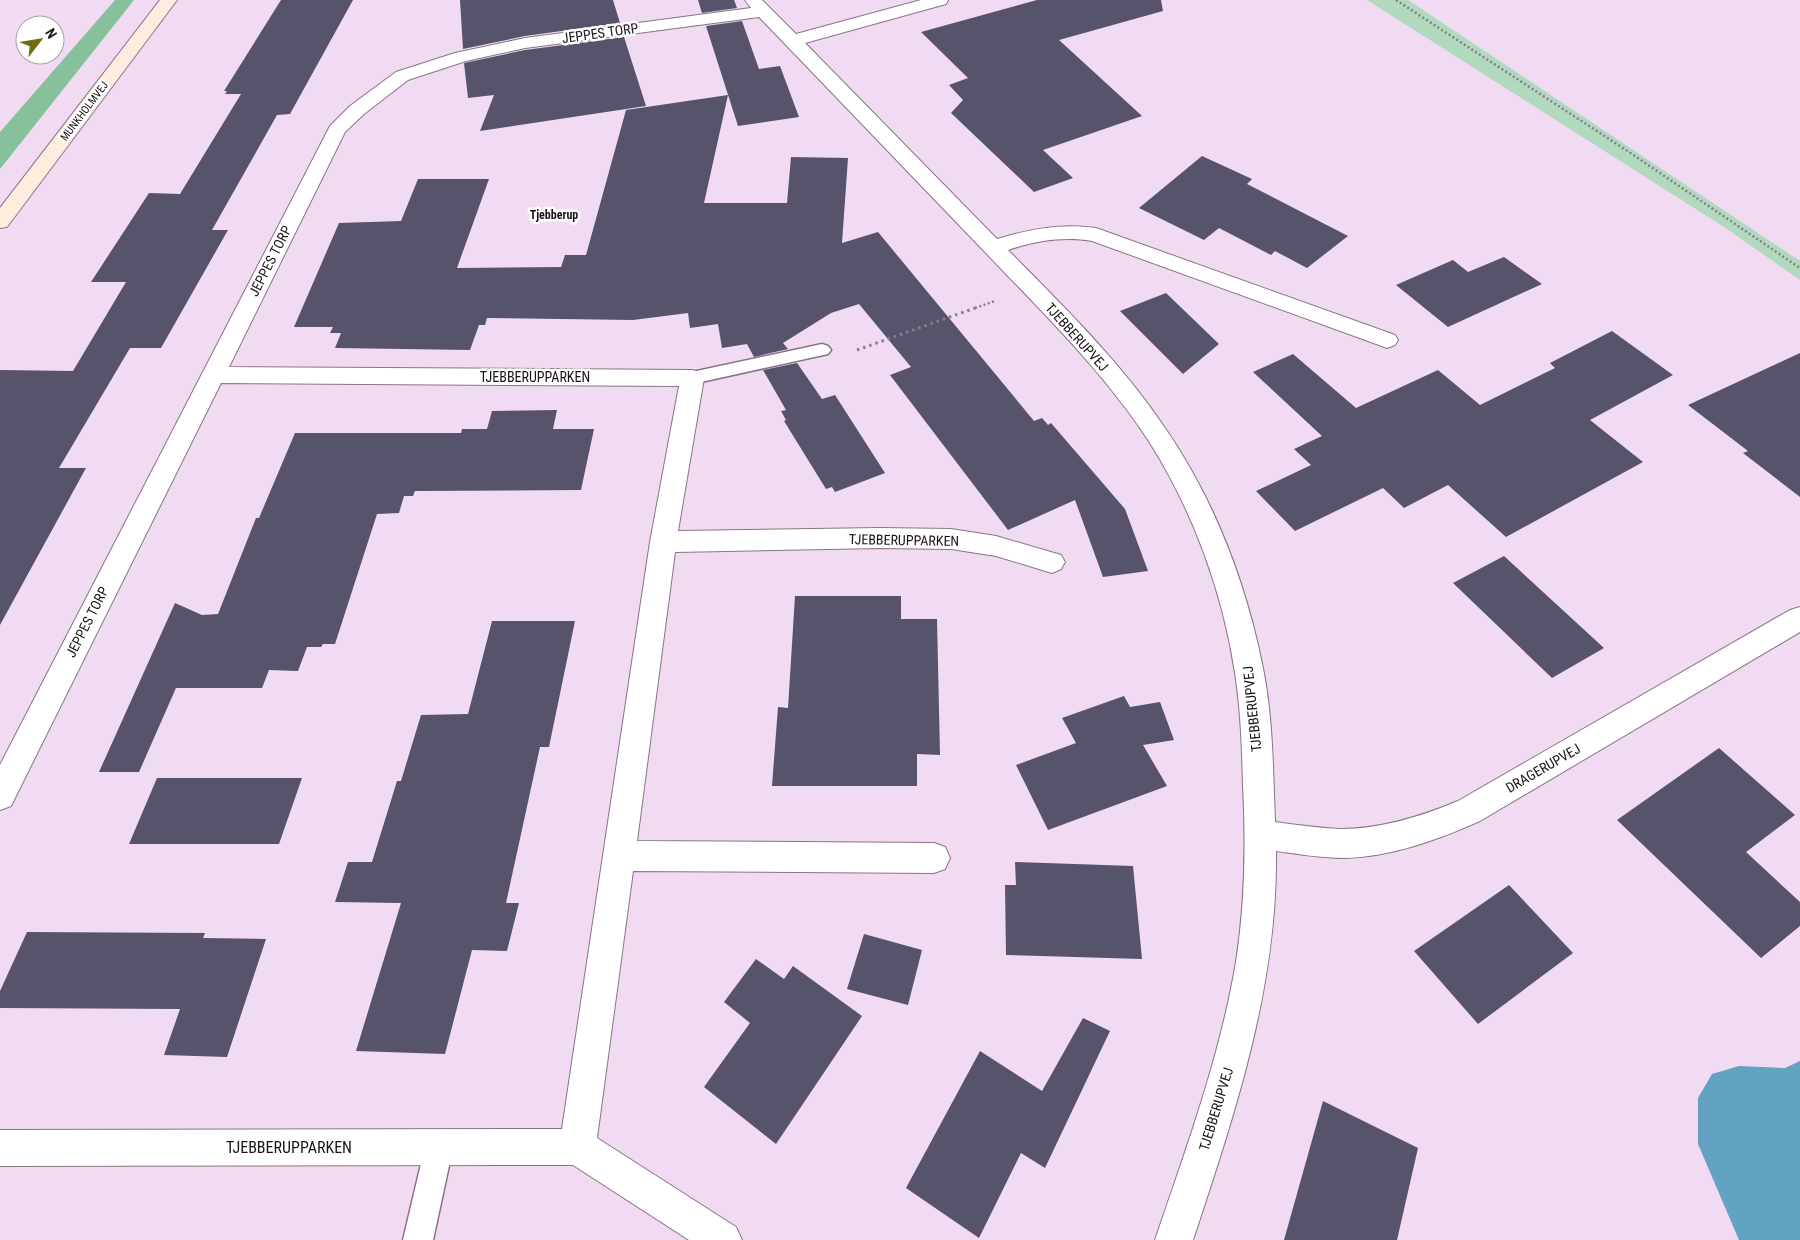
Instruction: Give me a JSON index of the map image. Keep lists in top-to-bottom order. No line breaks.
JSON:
{"streets":{"street":["JEPPES TORP","MUNKHOLMVEJ","TJEBBERUPVEJ","TJEBBERUPPARKEN","DRAGERUPVEJ"]},"crossings":[["JEPPES TORP","TJEBBERUPVEJ"],["JEPPES TORP","TJEBBERUPPARKEN"],["TJEBBERUPVEJ","DRAGERUPVEJ"]],"districts":["Tjebberup"],"north":"top right"}
